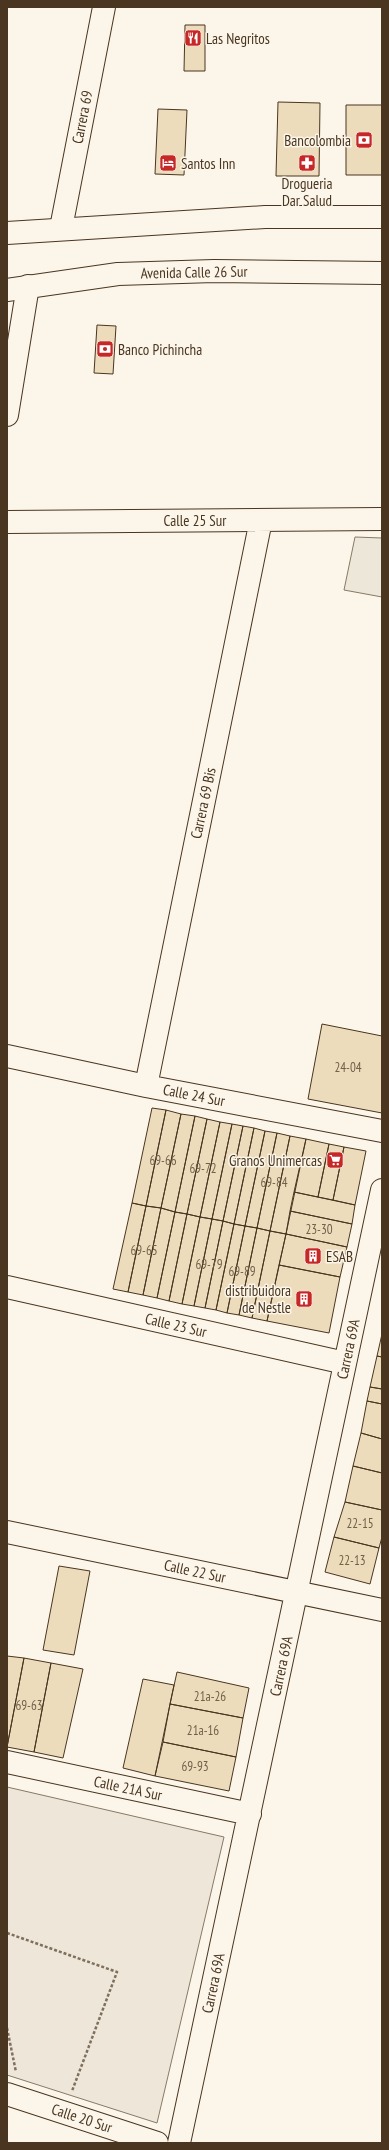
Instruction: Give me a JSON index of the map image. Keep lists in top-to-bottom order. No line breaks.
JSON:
{"streets":{"street":["Carrera 69","Avenida Calle 26 Sur","Calle 25 Sur","Carrera 69 Bis","Calle 24 Sur","Calle 23 Sur","Carrera 69A","Calle 22 Sur","Calle 21A Sur","Calle 20 Sur"]},"crossings":[["Calle 25 Sur","Carrera 69 Bis"],["Carrera 69 Bis","Calle 24 Sur"],["Calle 23 Sur","Carrera 69A"],["Carrera 69A","Calle 22 Sur"],["Carrera 69A","Calle 21A Sur"]],"places":{"restaurant":["Las Negritos"],"bank":["Bancolombia","Banco Pichincha"],"hotel":["Santos Inn"],"pharmacy":["Drogueria Dar Salud"],"supermarket":["Granos Unimercas"],"building":["ESAB","distribuidora de Nestle"]},"house_numbers":["24-04","69-66","69-72","69-84","23-30","69-65","69-79","69-89","22-15","22-13","21a-26","69-63","21a-16","69-93"]}
